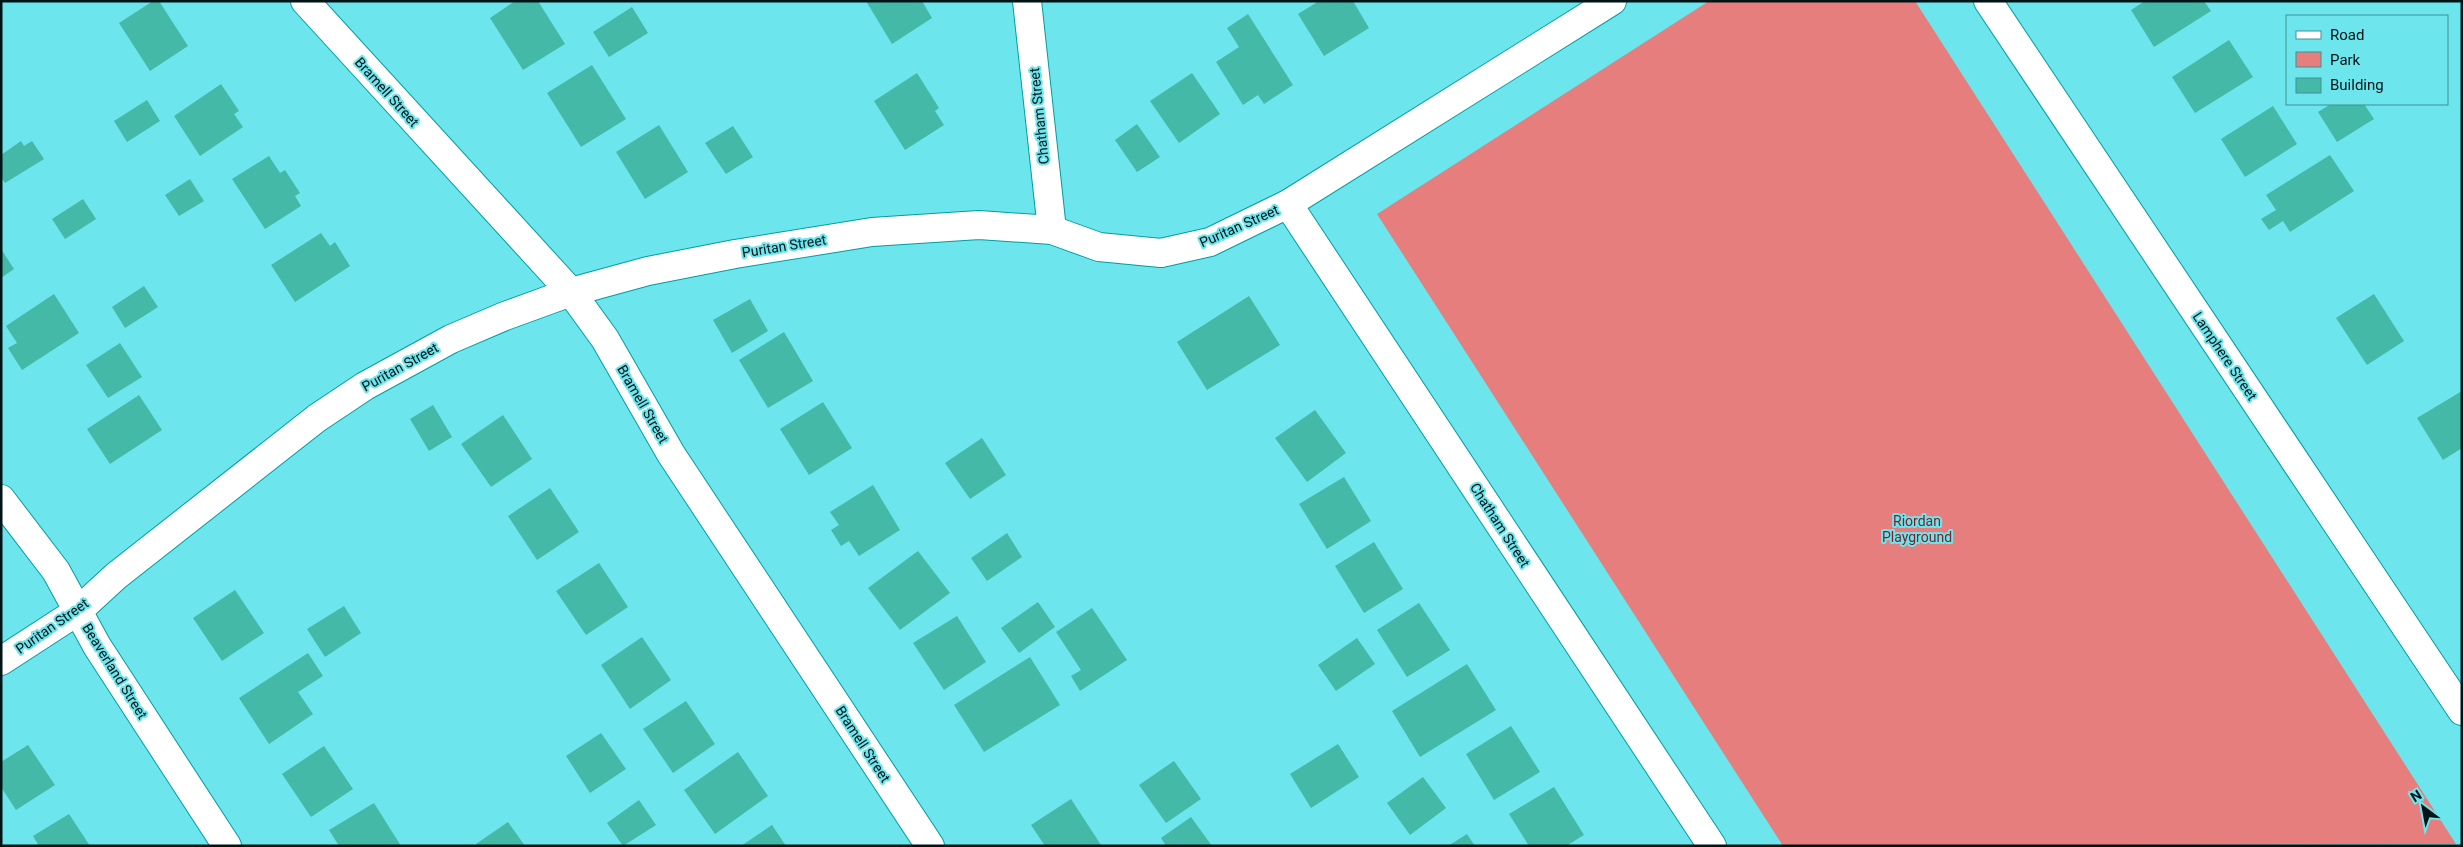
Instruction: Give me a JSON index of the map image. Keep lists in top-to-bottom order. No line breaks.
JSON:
{"streets":{"street":["Bramell Street","Chatham Street","Puritan Street","Lamphere Street","Beaverland Street"]},"crossings":[["Bramell Street","Puritan Street"],["Chatham Street","Puritan Street"],["Puritan Street","Beaverland Street"]],"parks":["Riordan Playground"],"legend":["Road","Park","Building"],"north":"top left"}
